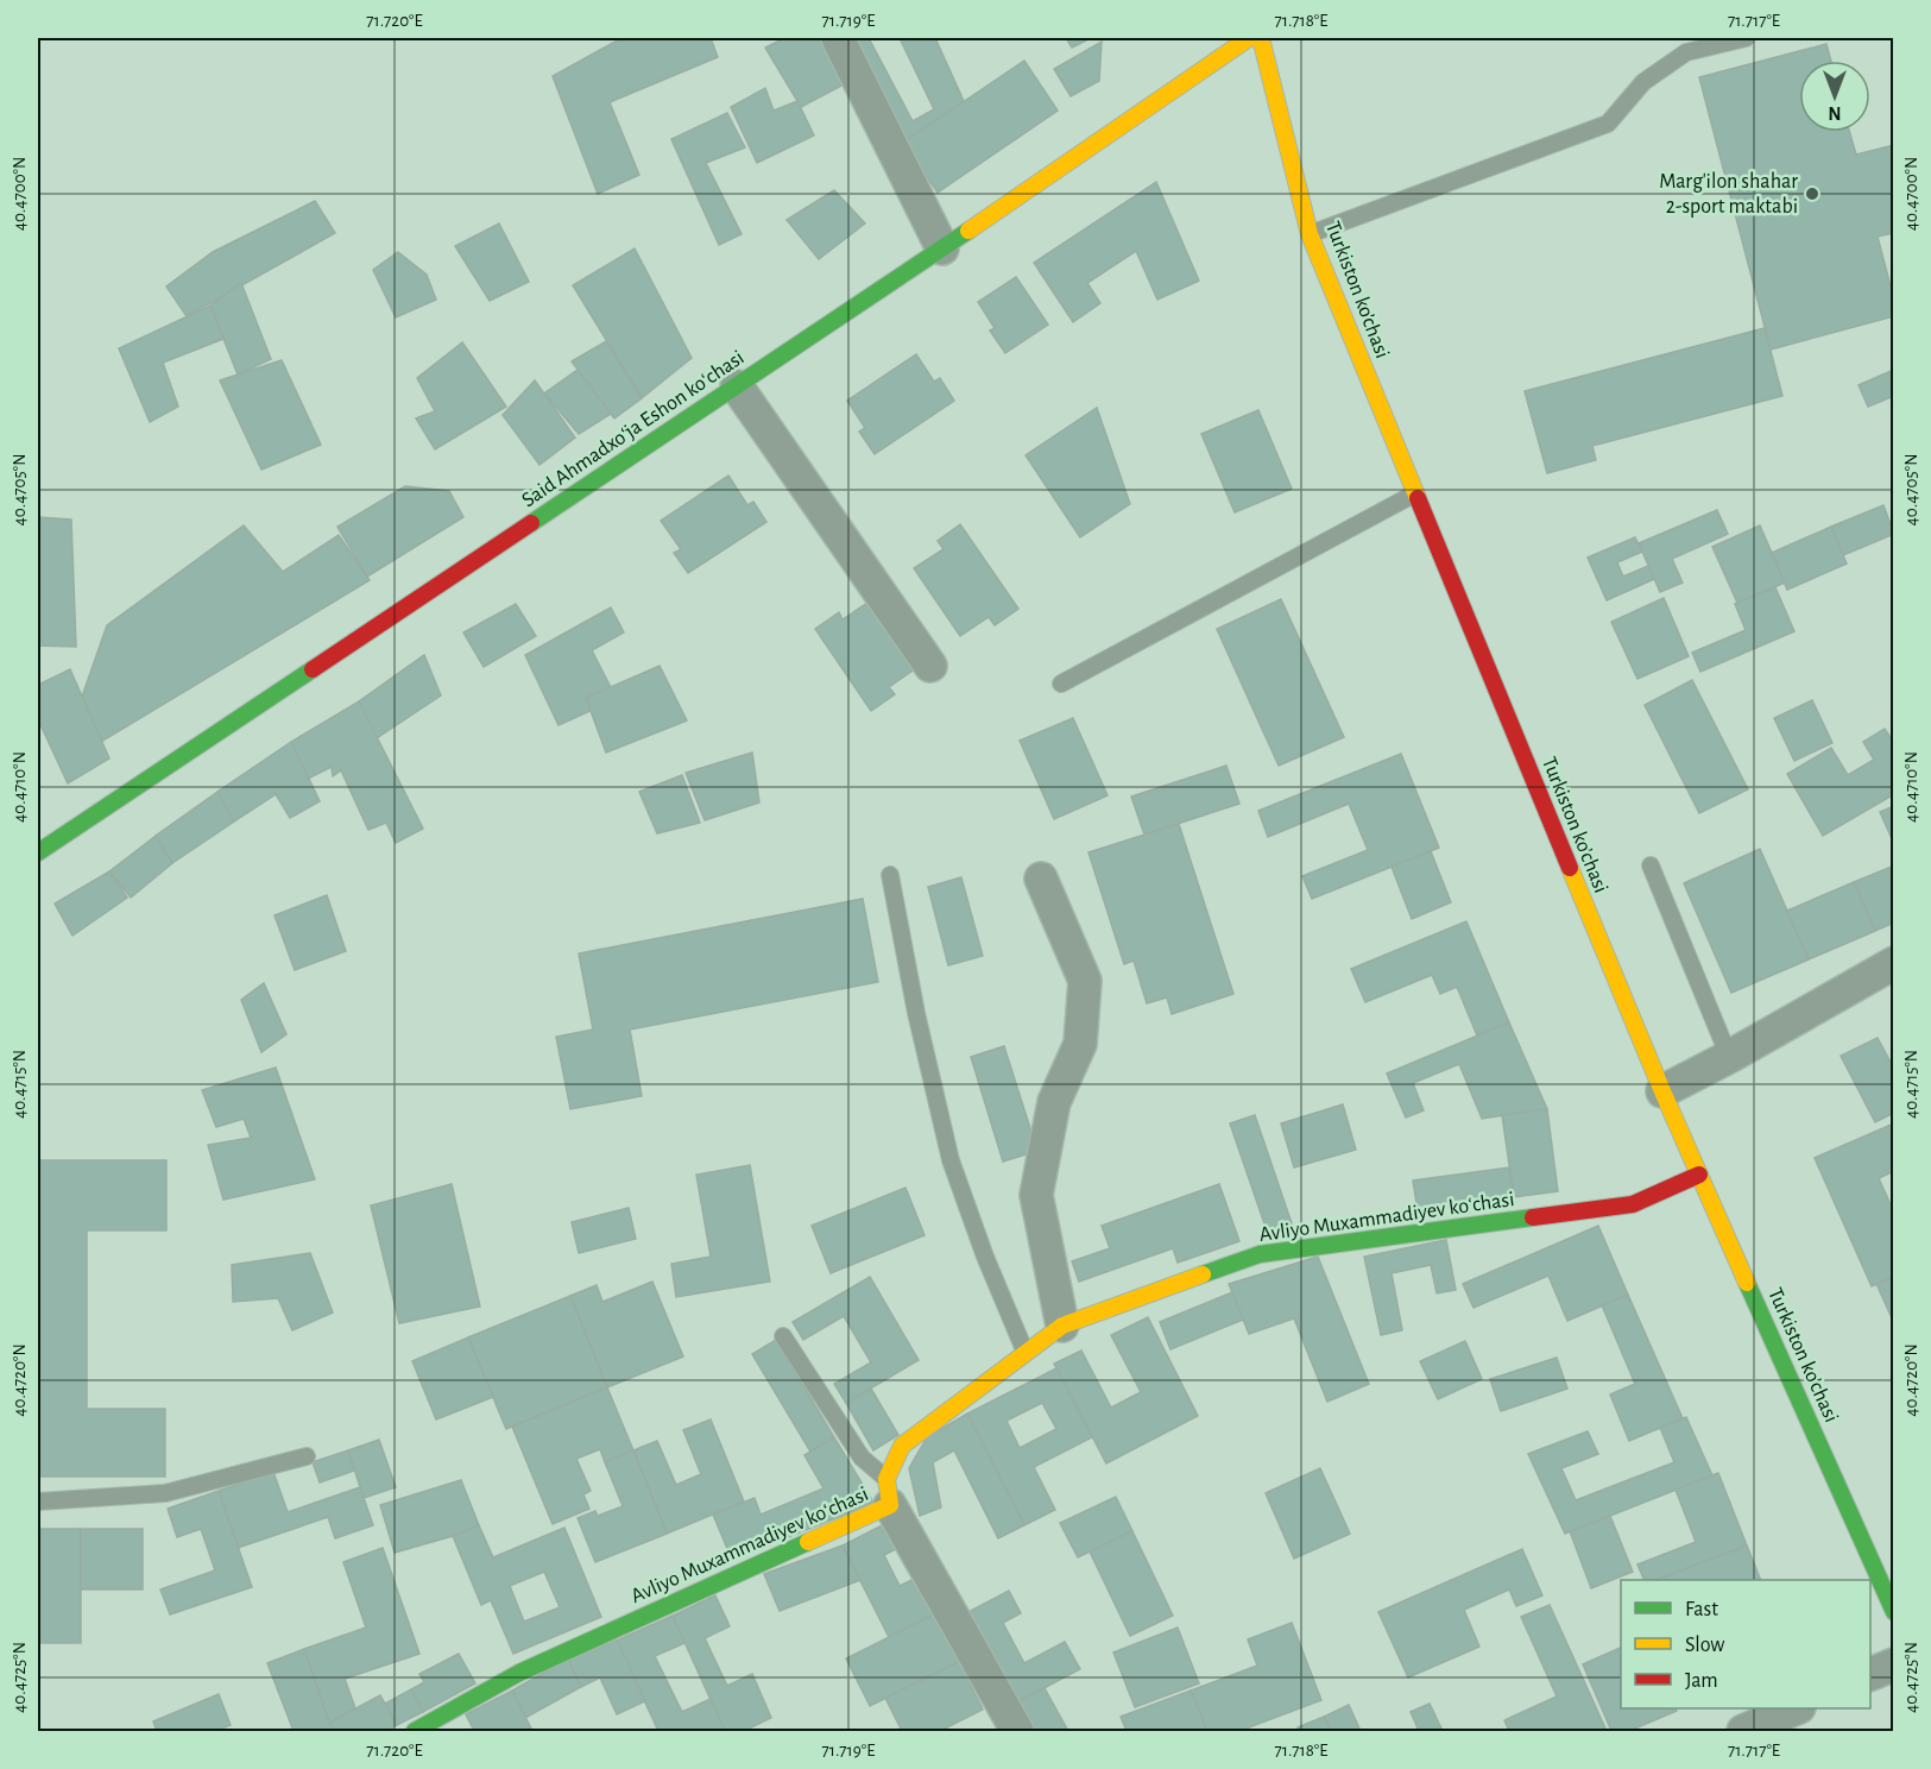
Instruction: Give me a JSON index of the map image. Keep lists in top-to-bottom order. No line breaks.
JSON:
{"streets":{"street":["Turkiston ko’chasi","Said Ahmadxoʻja Eshon koʻchasi","Avliyo Muxammadiyev koʻchasi"]},"crossings":[["Turkiston ko’chasi","Avliyo Muxammadiyev koʻchasi"]],"places":["Marg'ilon shahar 2-sport maktabi"],"legend":["Fast","Slow","Jam"],"north":"bottom","coordinates":["71.720°E","71.719°E","71.718°E","71.717°E","40.4700°N","40.4705°N","40.4710°N","40.4715°N","40.4720°N","40.4725°N"]}
